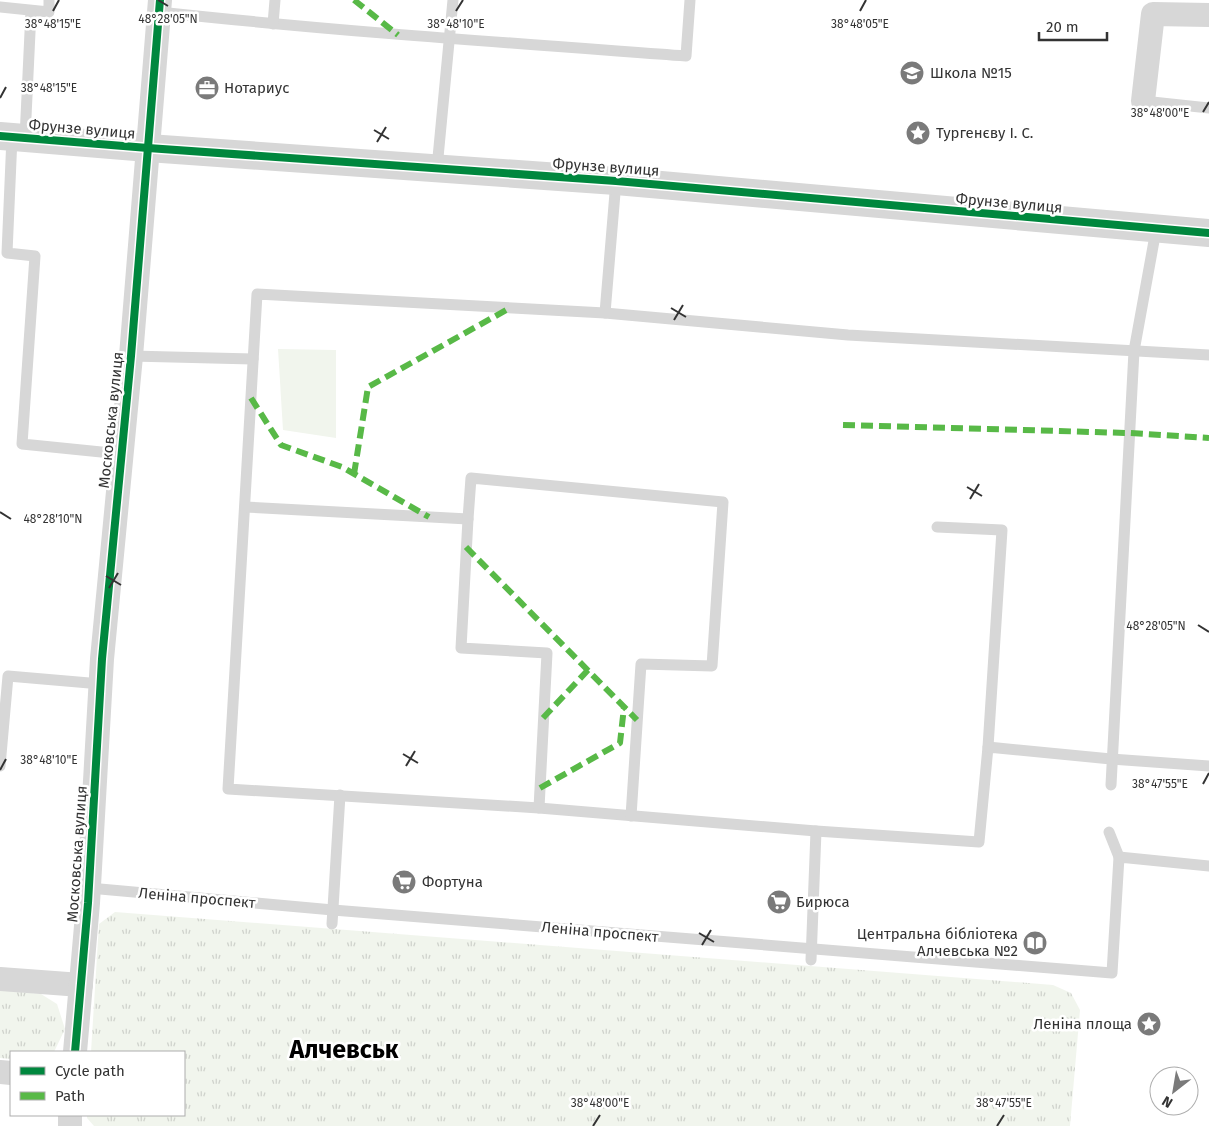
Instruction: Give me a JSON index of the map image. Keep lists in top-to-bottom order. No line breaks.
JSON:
{"streets":{"street":["Фрунзе вулиця","Московська вулиця"],"lane":["Леніна проспект"]},"crossings":[["Фрунзе вулиця","Московська вулиця"],["Московська вулиця","Леніна проспект"]],"districts":["Алчевськ"],"places":{"school or university":["Школа №15"],"office":["Нотариус"],"place":["Тургенєву І. С.","Леніна площа"],"supermarket":["Фортуна","Бирюса"],"library":["Центральна бібліотека Алчевська №2"]},"legend":["Cycle path","Path"],"scale_bar":"20 m","north":"bottom left","coordinates":["48°28'05\"N","38°48'15\"E","38°48'10\"E","38°48'05\"E","38°48'00\"E","48°28'10\"N","38°47'55\"E"]}
